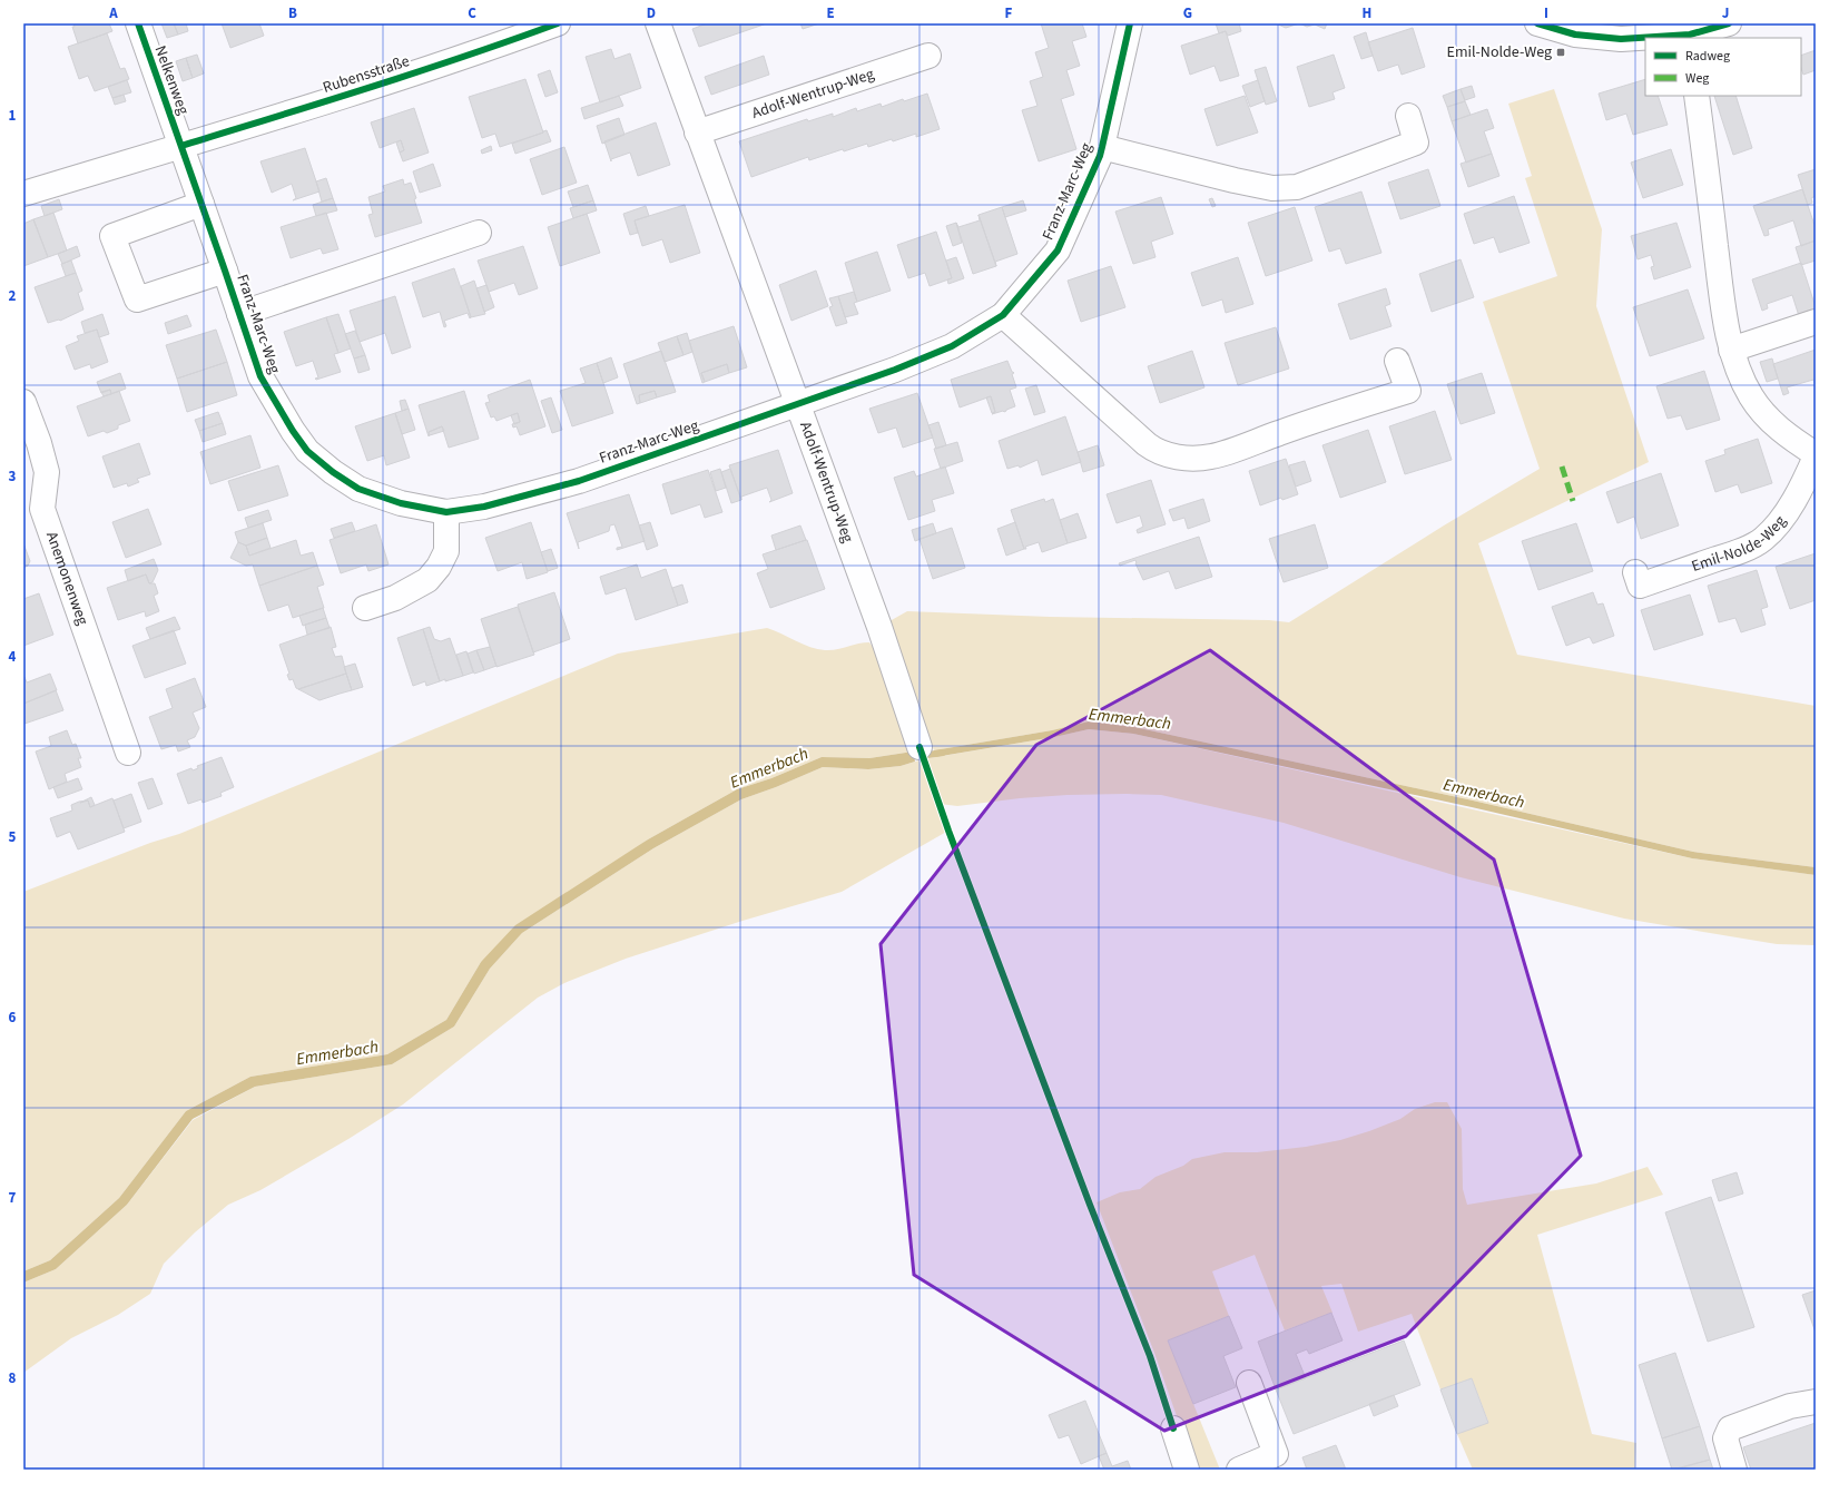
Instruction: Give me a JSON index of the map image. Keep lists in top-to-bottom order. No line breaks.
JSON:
{"streets":{"street":["Rubensstraße","Nelkenweg","Adolf-Wentrup-Weg","Franz-Marc-Weg","Emil-Nolde-Weg","Anemonenweg"]},"crossings":[["Rubensstraße","Nelkenweg"],["Rubensstraße","Franz-Marc-Weg"],["Nelkenweg","Franz-Marc-Weg"],["Adolf-Wentrup-Weg","Franz-Marc-Weg"]],"water":["Emmerbach"],"places":{"transit":["Emil-Nolde-Weg"]},"legend":["Radweg","Weg"],"grid":{"columns":["A","B","C","D","E","F","G","H","I","J"],"rows":["1","2","3","4","5","6","7","8"]}}
